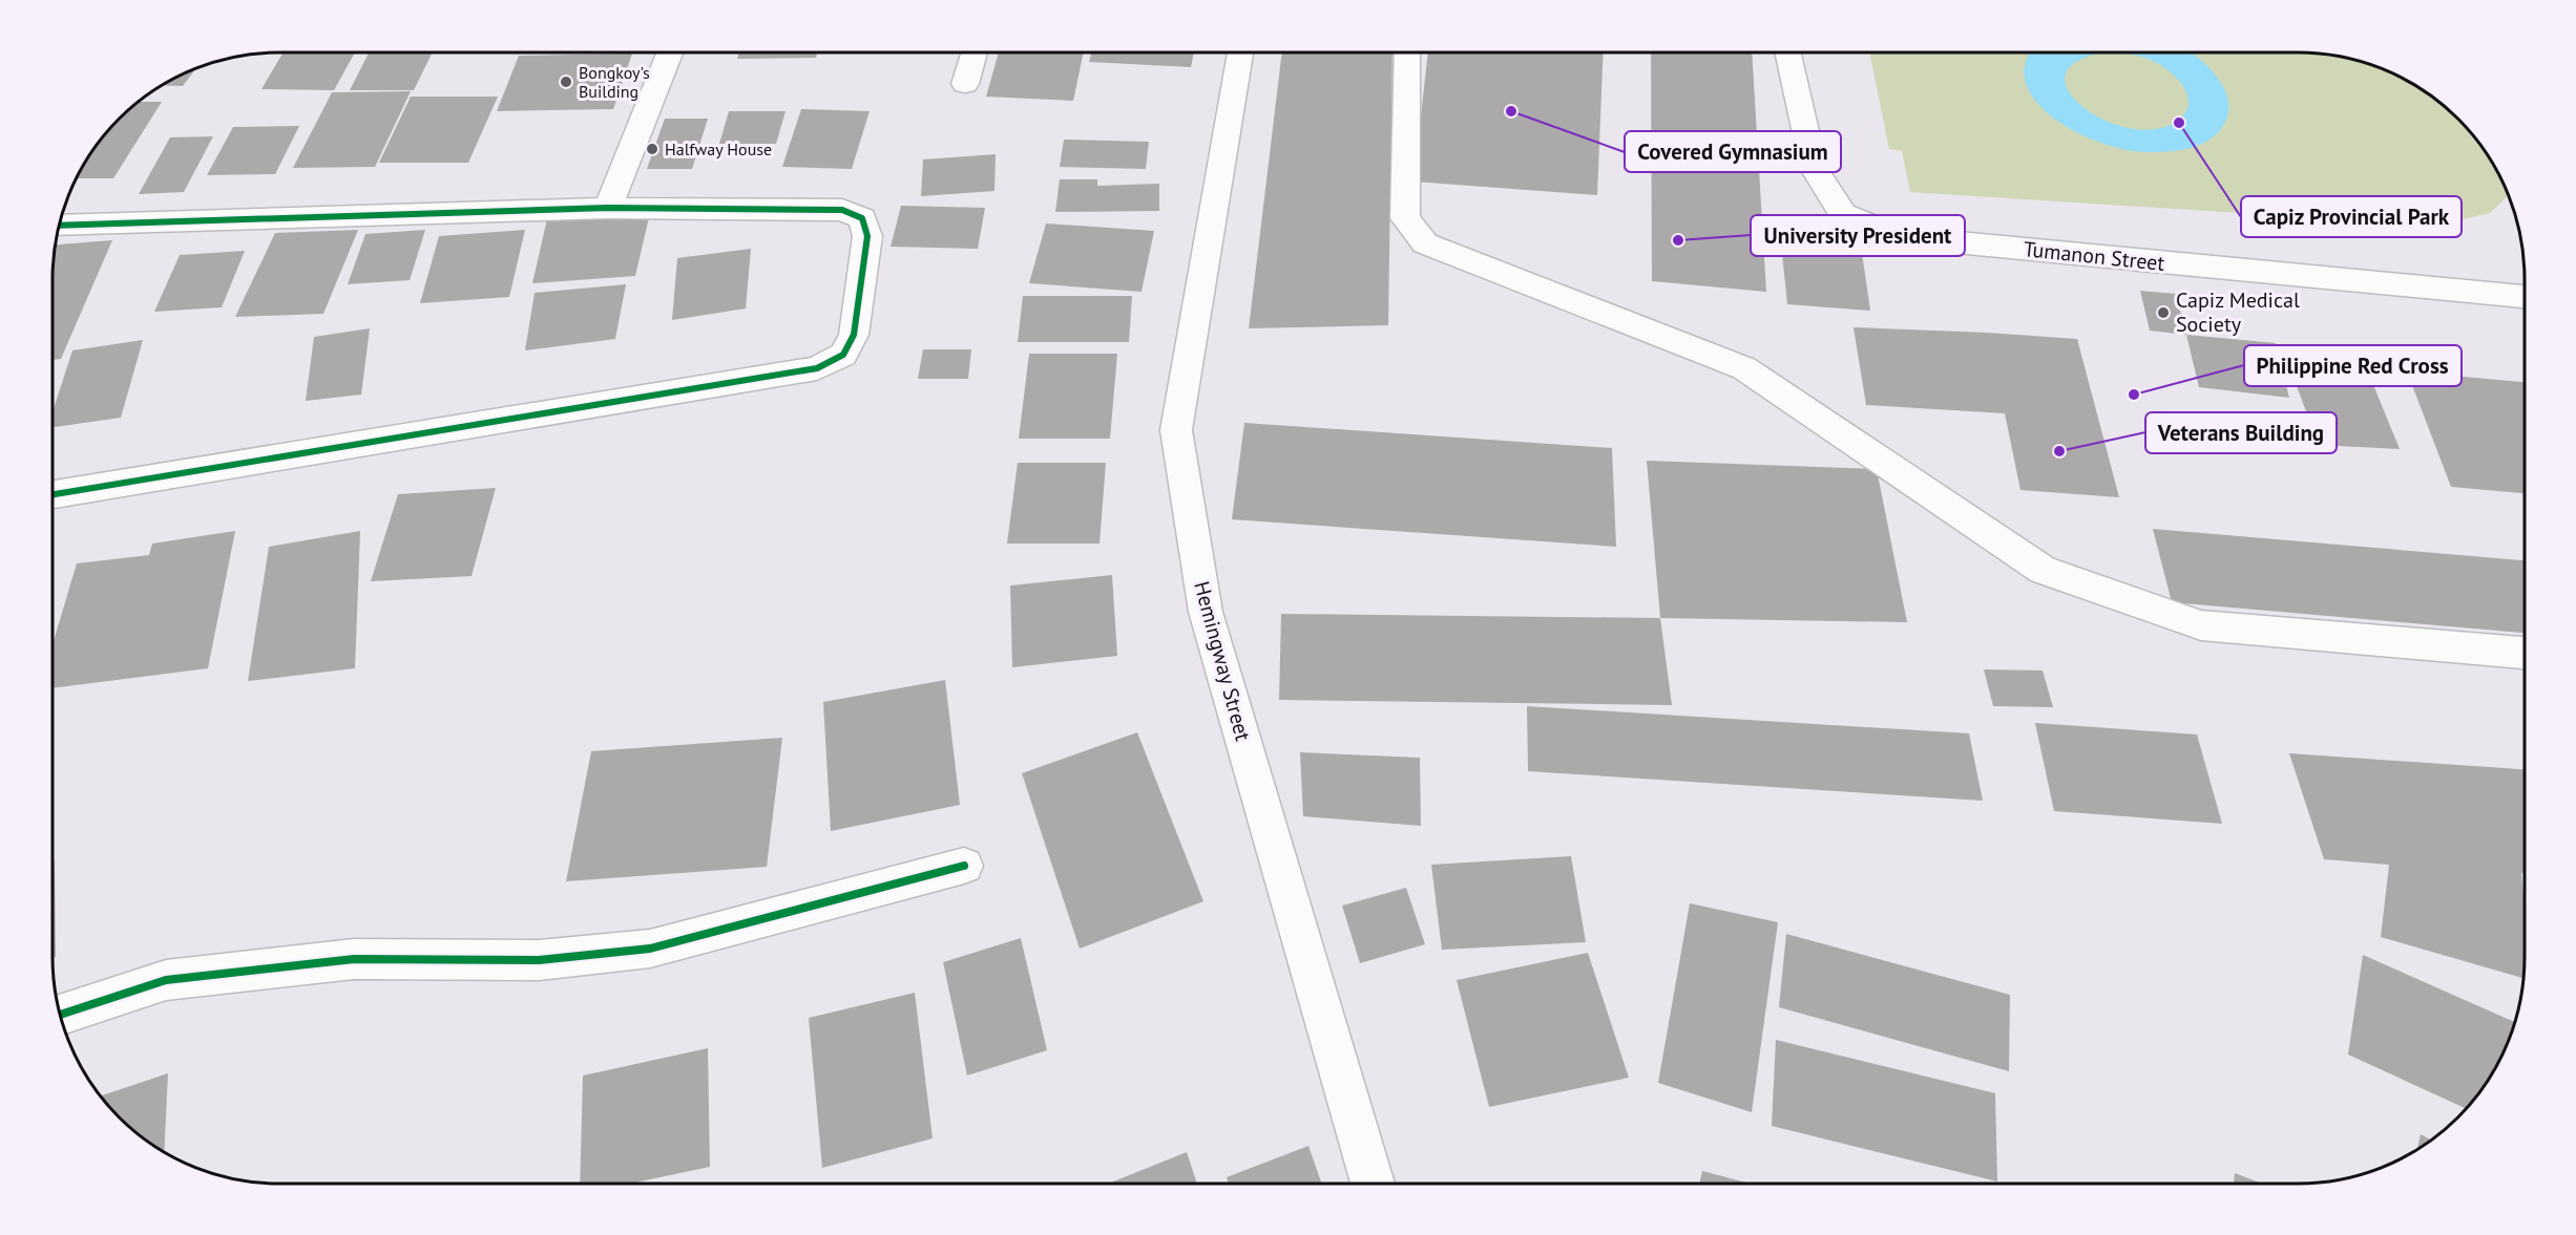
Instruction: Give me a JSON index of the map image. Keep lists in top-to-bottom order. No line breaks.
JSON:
{"streets":{"street":["Tumanon Street","Hemingway Street"]},"places":["Bongkoy's Building","Covered Gymnasium","Capiz Provincial Park","Halfway House","University President","Capiz Medical Society","Philippine Red Cross","Veterans Building"]}
